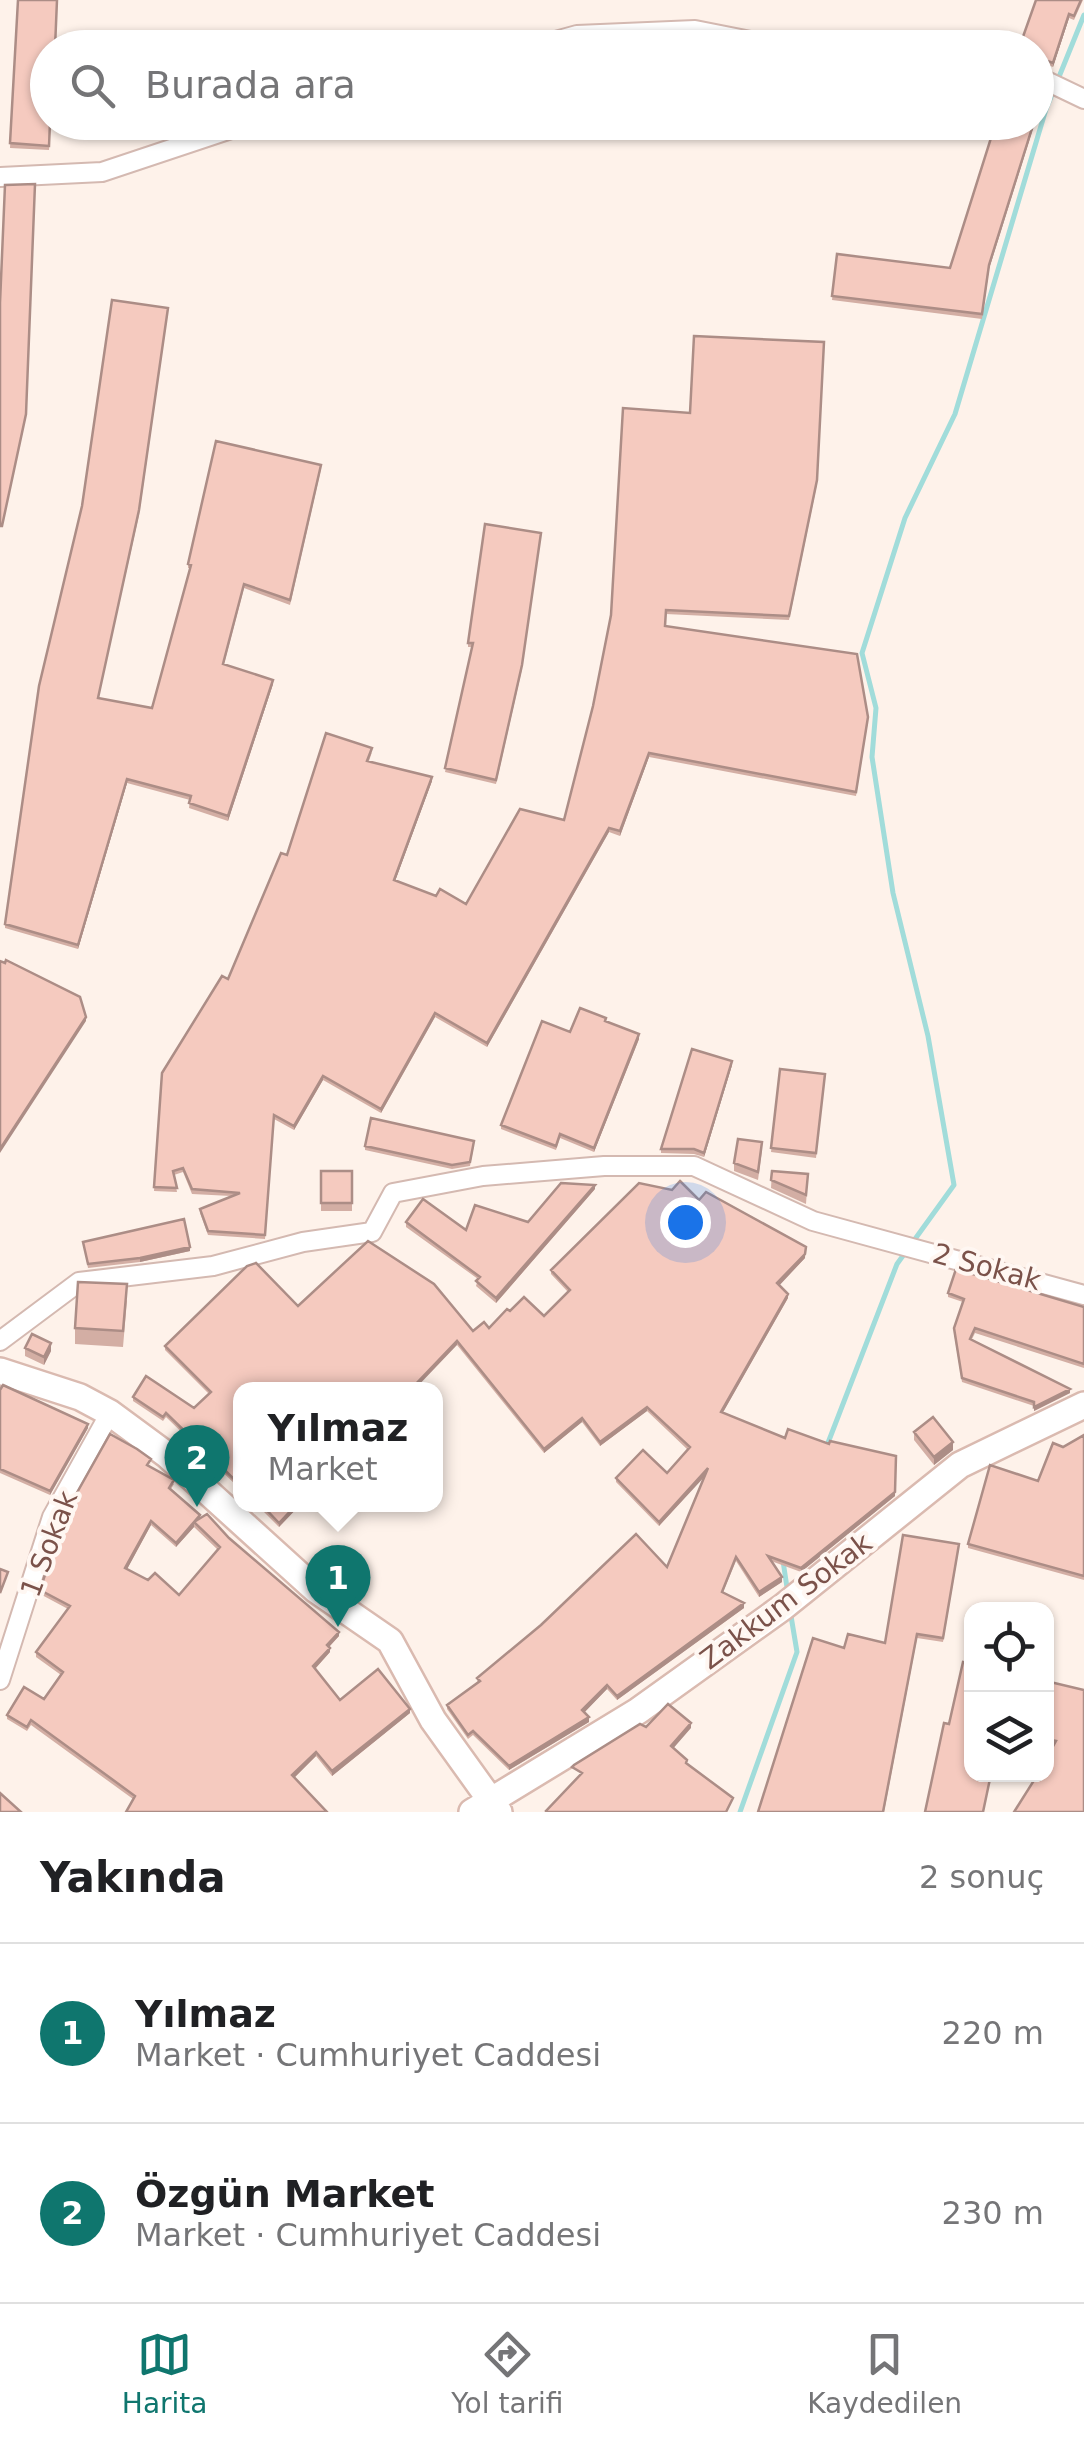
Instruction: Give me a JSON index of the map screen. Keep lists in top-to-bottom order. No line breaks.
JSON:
{"streets":{"street":["2 Sokak","1 Sokak","Zakkum Sokak"]},"page":{"search":"Burada ara","popup":["Yılmaz","Market"],"pins":["2","1"],"heading":["Yakında","2 sonuç"],"list":[{"mark":"1","name":"Yılmaz","note":"Market · Cumhuriyet Caddesi","value":"220 m"},{"mark":"2","name":"Özgün Market","note":"Market · Cumhuriyet Caddesi","value":"230 m"}],"nav":["Harita","Yol tarifi","Kaydedilen"]}}
